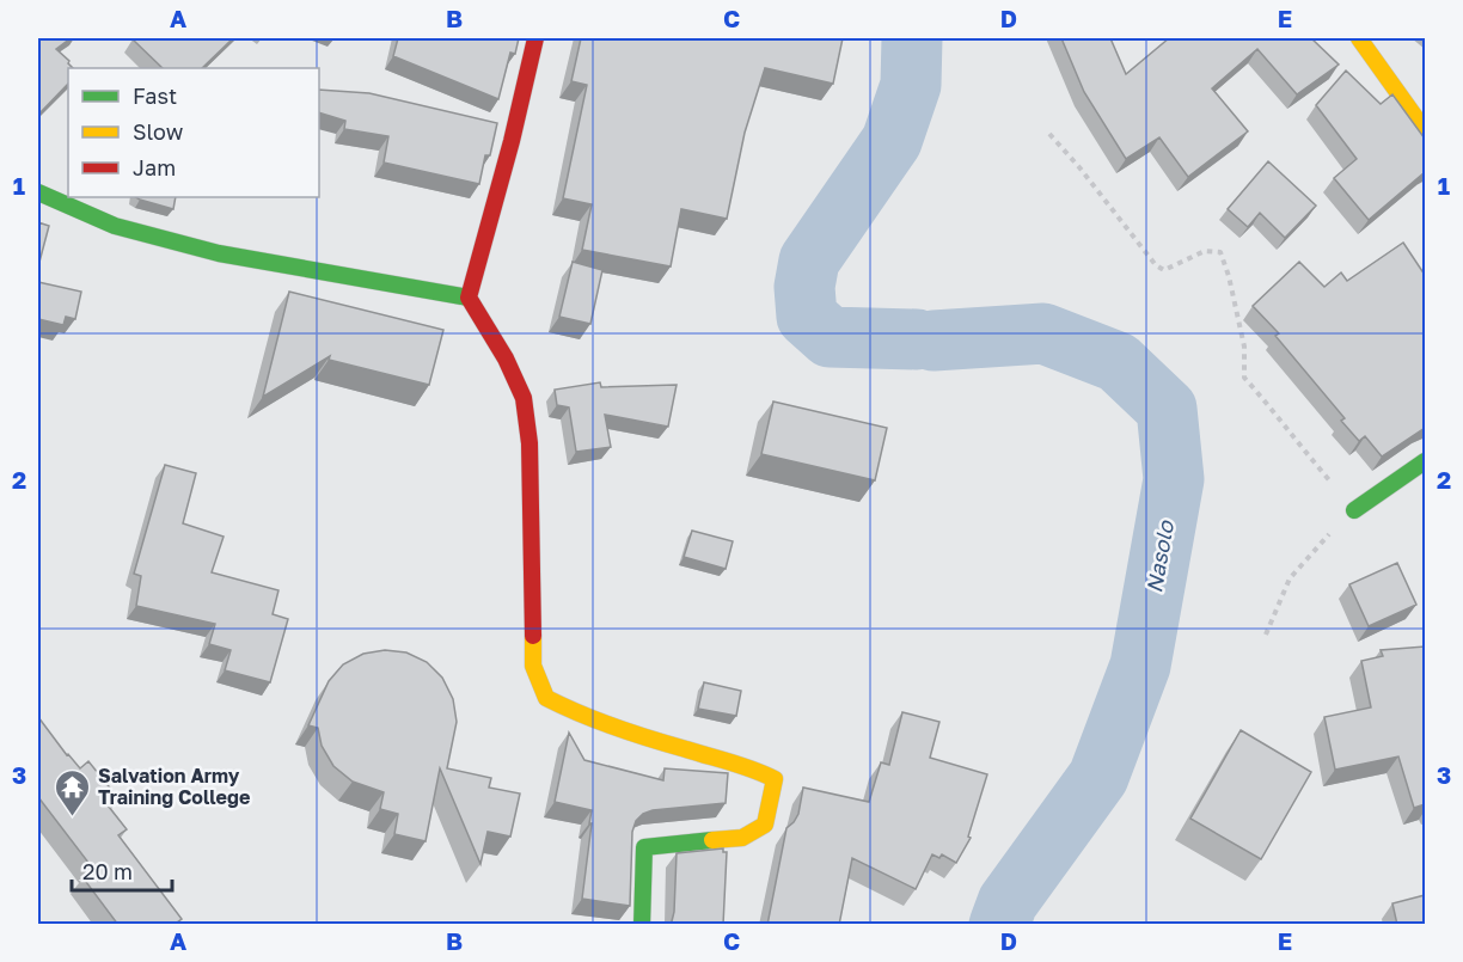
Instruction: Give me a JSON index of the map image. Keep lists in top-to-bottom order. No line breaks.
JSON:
{"water":["Nasolo"],"places":{"temple":["Salvation Army Training College"]},"legend":["Fast","Slow","Jam"],"scale_bar":"20 m","grid":{"columns":["A","B","C","D","E"],"rows":["1","2","3"]}}
